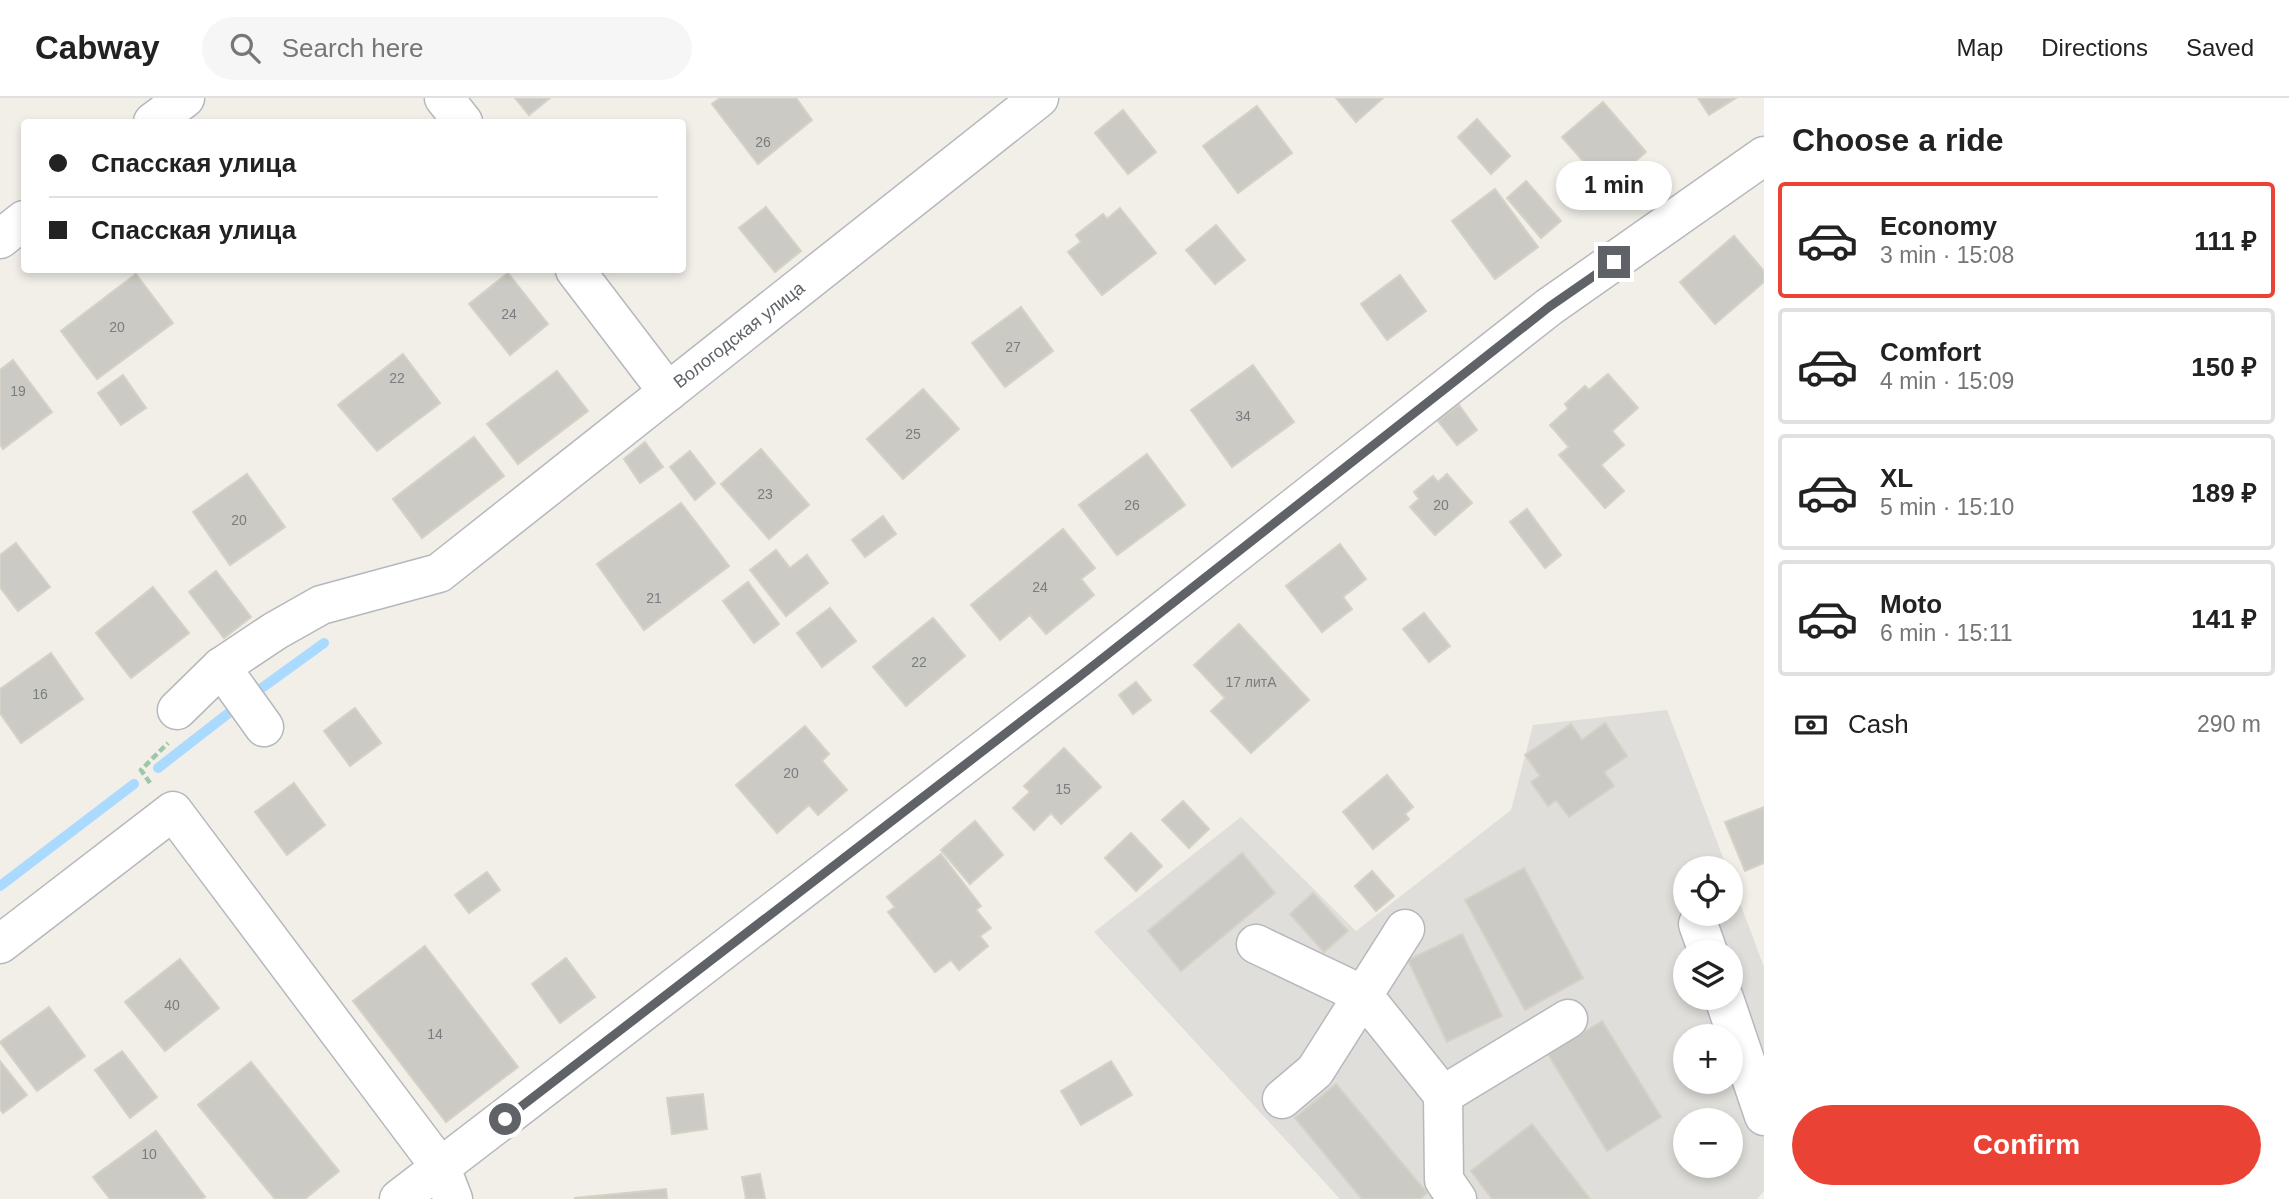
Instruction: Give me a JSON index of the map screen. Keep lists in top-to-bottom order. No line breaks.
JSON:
{"streets":{"street":["Вологодская улица"]},"house_numbers":["26","24","20","27","22","19","34","25","23","26","20","20","24","21","22","17 литА","16","20","15","40","14","10"],"page":{"header":"Cabway","search":"Search here","nav":["Map","Directions","Saved"],"heading":"Choose a ride","banner":["Спасская улица","Спасская улица"],"bubble":"1 min","list":[{"name":"Economy","note":"3 min · 15:08","value":"111 ₽"},{"name":"Comfort","note":"4 min · 15:09","value":"150 ₽"},{"name":"XL","note":"5 min · 15:10","value":"189 ₽"},{"name":"Moto","note":"6 min · 15:11","value":"141 ₽"}],"pay":["Cash","290 m"],"map_buttons":["+","−"],"buttons":"Confirm"}}
